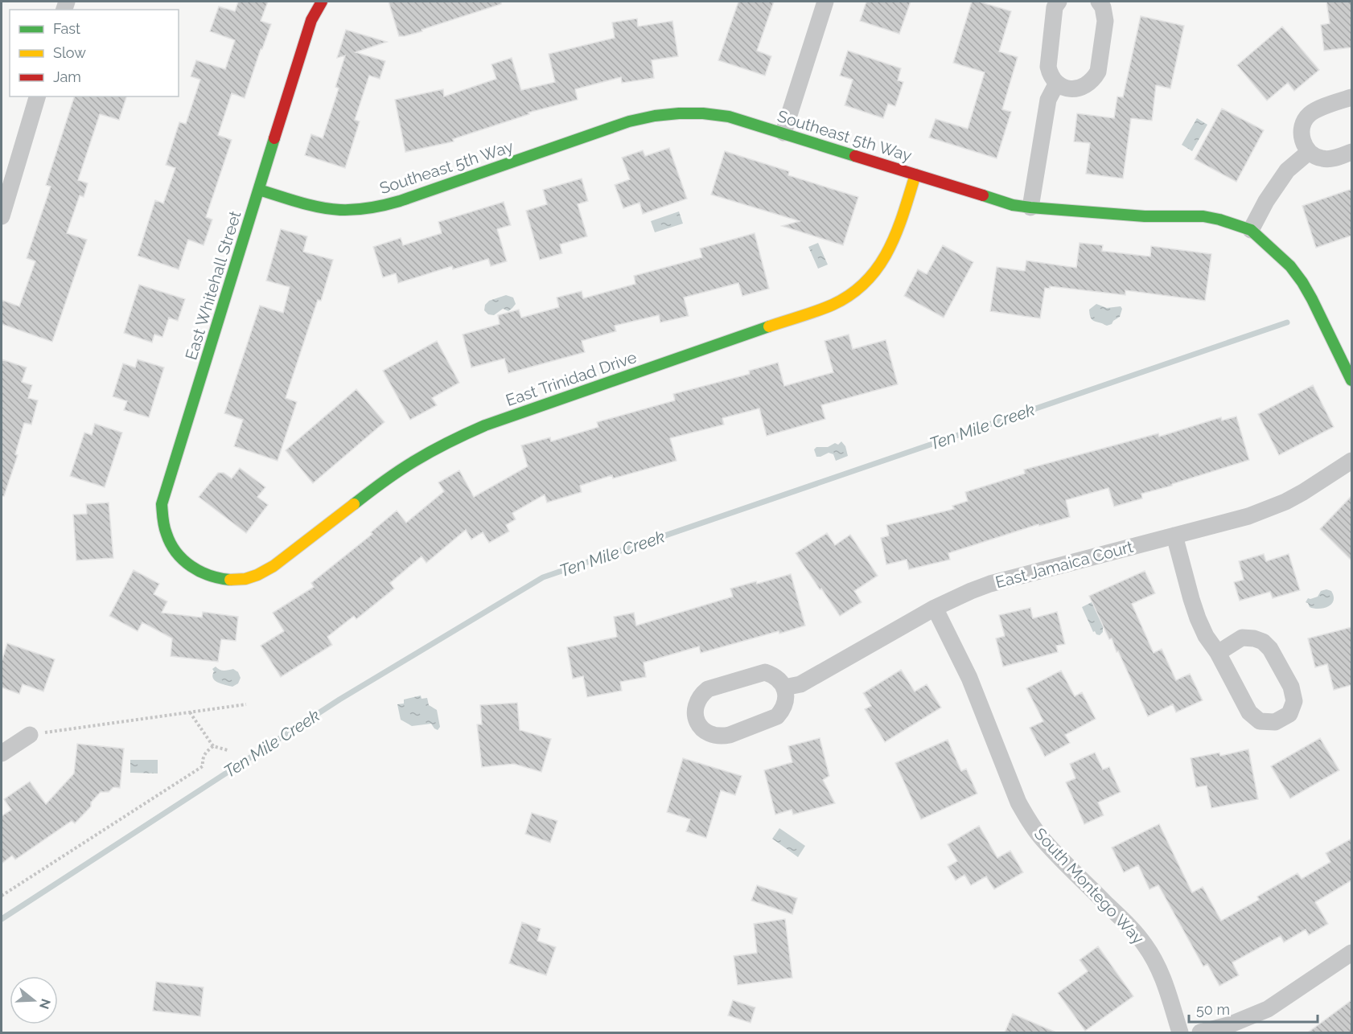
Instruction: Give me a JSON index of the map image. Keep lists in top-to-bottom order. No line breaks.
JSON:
{"streets":{"street":["Southeast 5th Way","East Whitehall Street","East Trinidad Drive","East Jamaica Court","South Montego Way"]},"crossings":[["Southeast 5th Way","East Whitehall Street"],["Southeast 5th Way","East Trinidad Drive"],["East Whitehall Street","East Trinidad Drive"],["East Jamaica Court","South Montego Way"]],"water":["Ten Mile Creek"],"legend":["Fast","Slow","Jam"],"scale_bar":"50 m","north":"right"}
